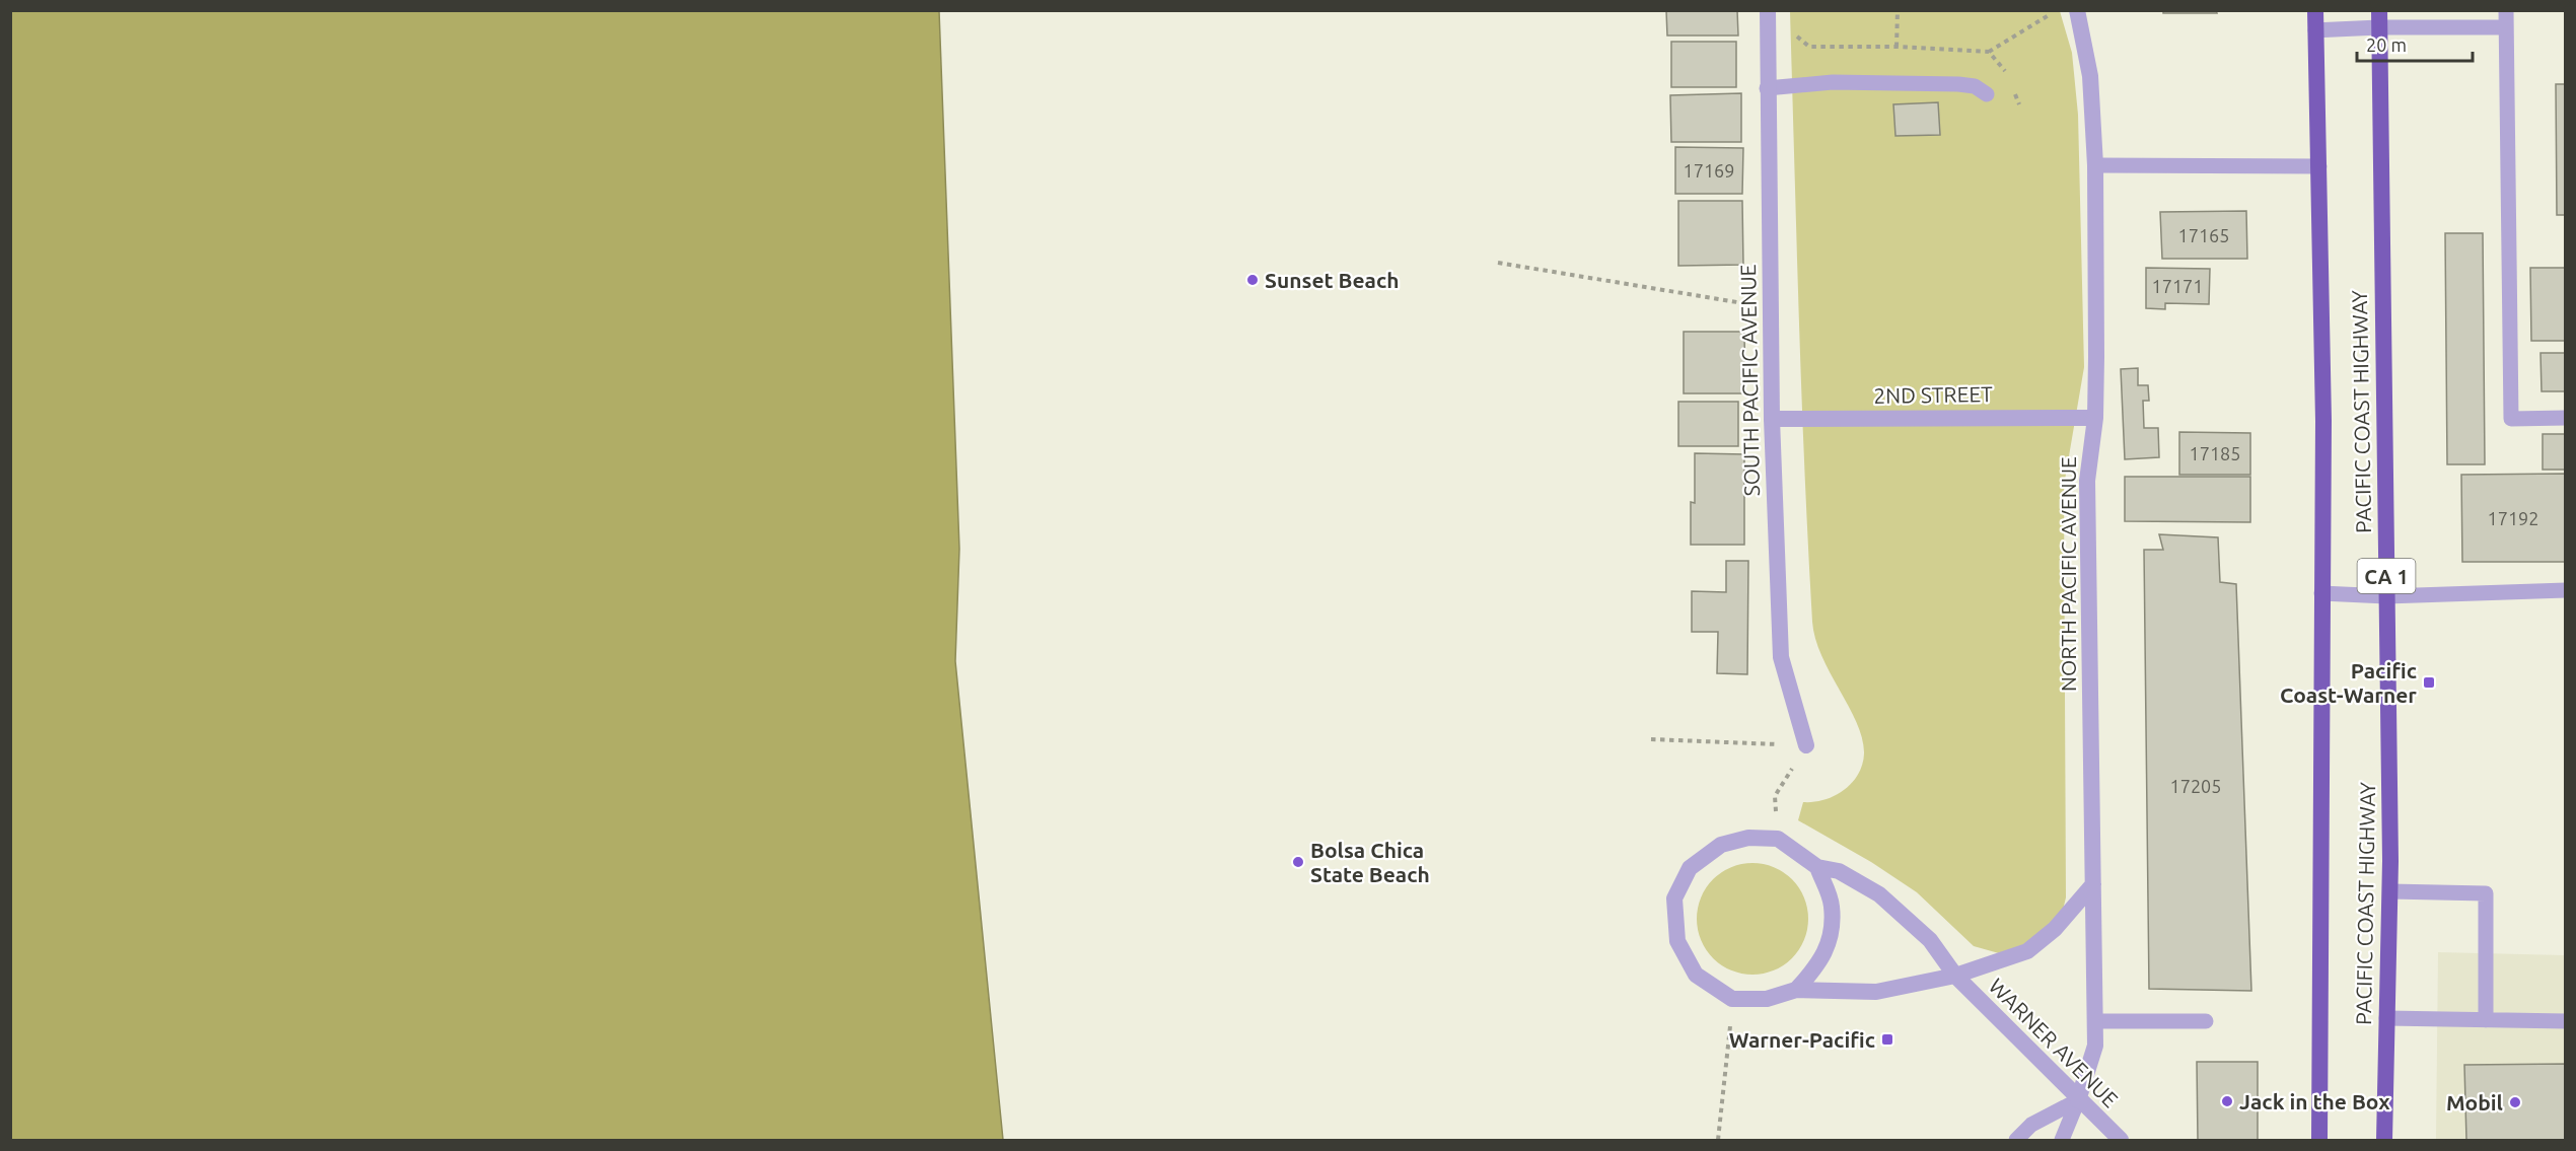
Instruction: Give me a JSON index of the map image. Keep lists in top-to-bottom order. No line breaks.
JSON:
{"streets":{"highway":["PACIFIC COAST HIGHWAY","CA 1"],"street":["SOUTH PACIFIC AVENUE","2ND STREET","NORTH PACIFIC AVENUE","WARNER AVENUE"]},"crossings":[["SOUTH PACIFIC AVENUE","2ND STREET"],["2ND STREET","NORTH PACIFIC AVENUE"],["NORTH PACIFIC AVENUE","WARNER AVENUE"]],"places":{"other":["Sunset Beach","Bolsa Chica State Beach","Jack in the Box","Mobil"],"transit":["Pacific Coast-Warner","Warner-Pacific"]},"house_numbers":["17169","17165","17171","17185","17192","17205"],"scale_bar":"20 m"}
